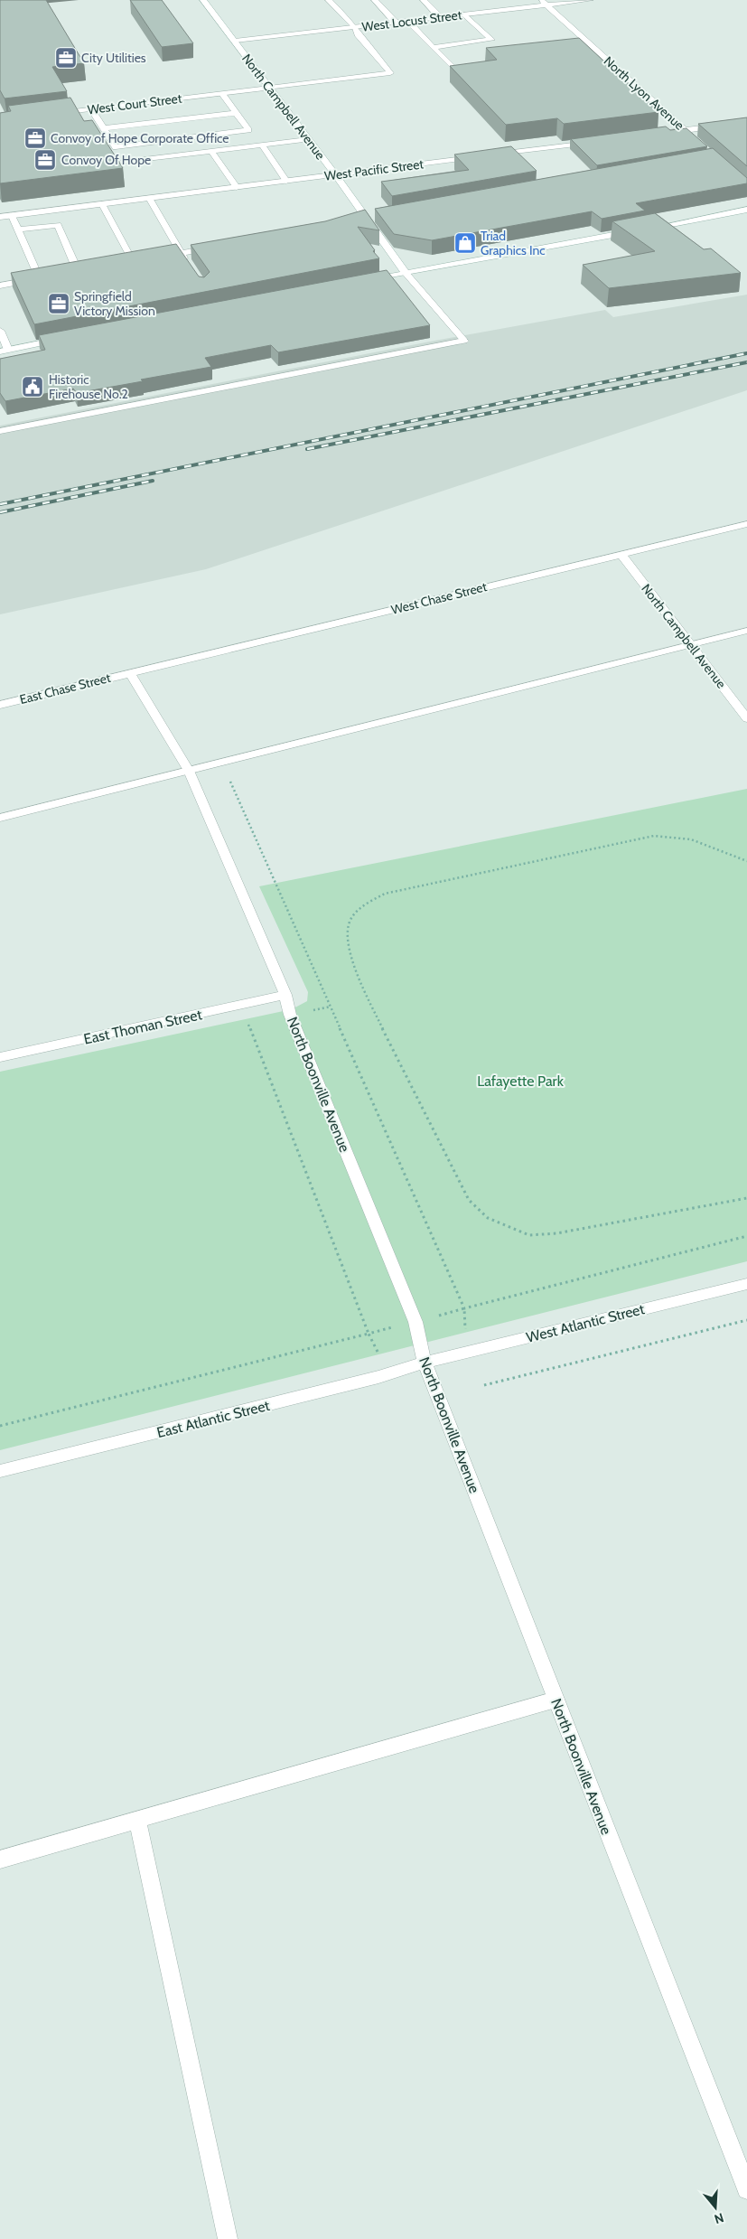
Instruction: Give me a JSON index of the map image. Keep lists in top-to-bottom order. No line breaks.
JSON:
{"streets":{"street":["West Locust Street","North Lyon Avenue","West Court Street","North Campbell Avenue","West Pacific Street","West Chase Street","East Chase Street","East Thoman Street","North Boonville Avenue","West Atlantic Street","East Atlantic Street"]},"crossings":[["West Locust Street","North Lyon Avenue"],["West Locust Street","West Court Street"],["West Locust Street","North Campbell Avenue"],["West Court Street","North Campbell Avenue"],["North Campbell Avenue","West Pacific Street"],["North Campbell Avenue","West Chase Street"],["West Chase Street","East Chase Street"],["West Chase Street","North Boonville Avenue"],["East Chase Street","North Boonville Avenue"],["East Thoman Street","North Boonville Avenue"],["North Boonville Avenue","West Atlantic Street"],["North Boonville Avenue","East Atlantic Street"],["West Atlantic Street","East Atlantic Street"]],"parks":["Lafayette Park"],"places":{"office":["City Utilities","Convoy of Hope Corporate Office","Convoy Of Hope","Springfield Victory Mission"],"shop":["Triad Graphics Inc"],"public building":["Historic Firehouse No.2"]},"north":"bottom"}
